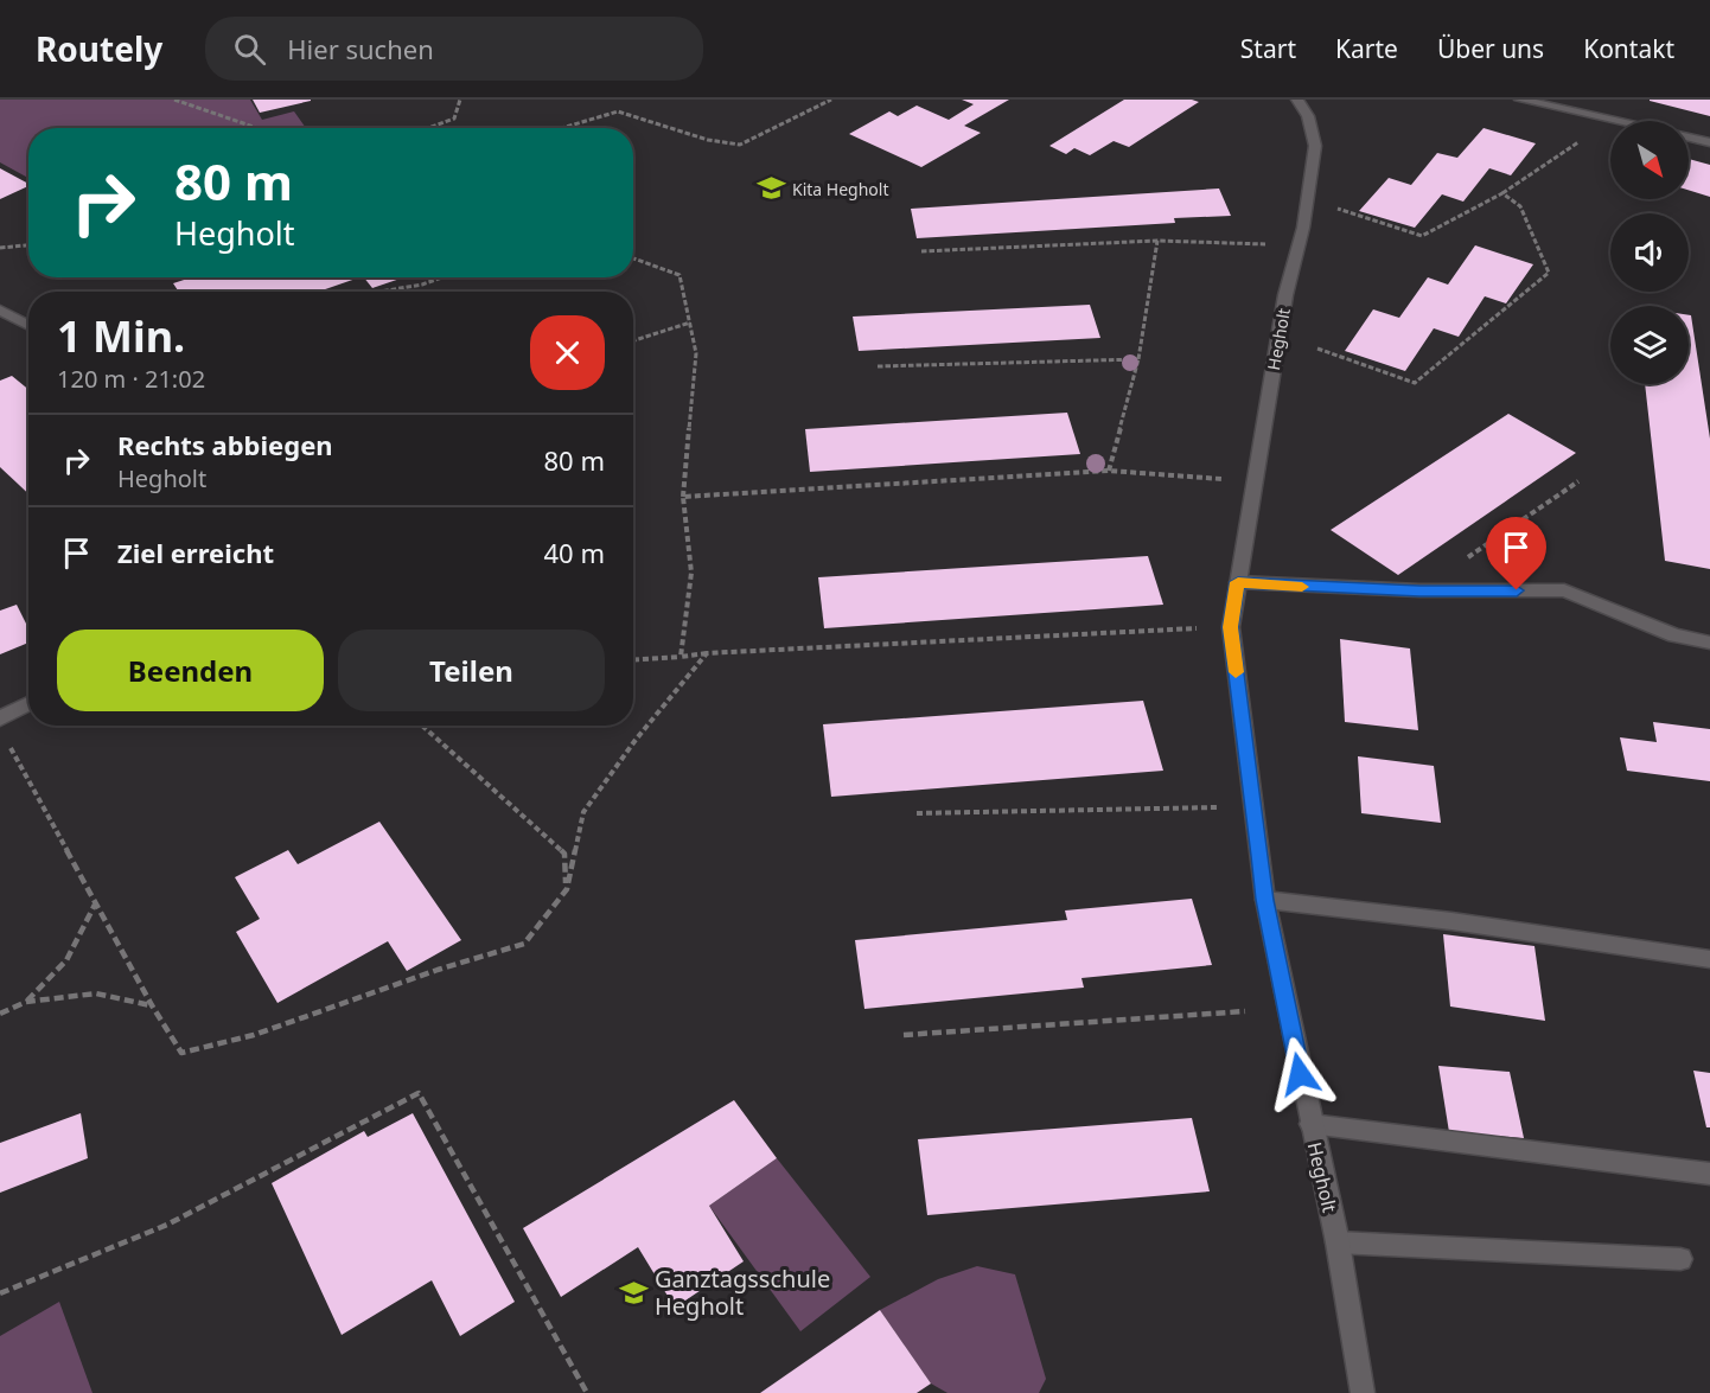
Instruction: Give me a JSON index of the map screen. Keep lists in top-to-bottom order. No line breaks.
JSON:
{"streets":{"street":["Hegholt"]},"places":{"school or university":["Kita Hegholt","Ganztagsschule Hegholt"]},"north":"bottom right","page":{"header":"Routely","search":"Hier suchen","nav":["Start","Karte","Über uns","Kontakt"],"turn":["80 m","Hegholt"],"heading":["1 Min.","120 m · 21:02"],"list":[{"name":"Rechts abbiegen","note":"Hegholt","value":"80 m"},{"name":"Ziel erreicht","value":"40 m"}],"buttons":["Beenden","Teilen"]}}
